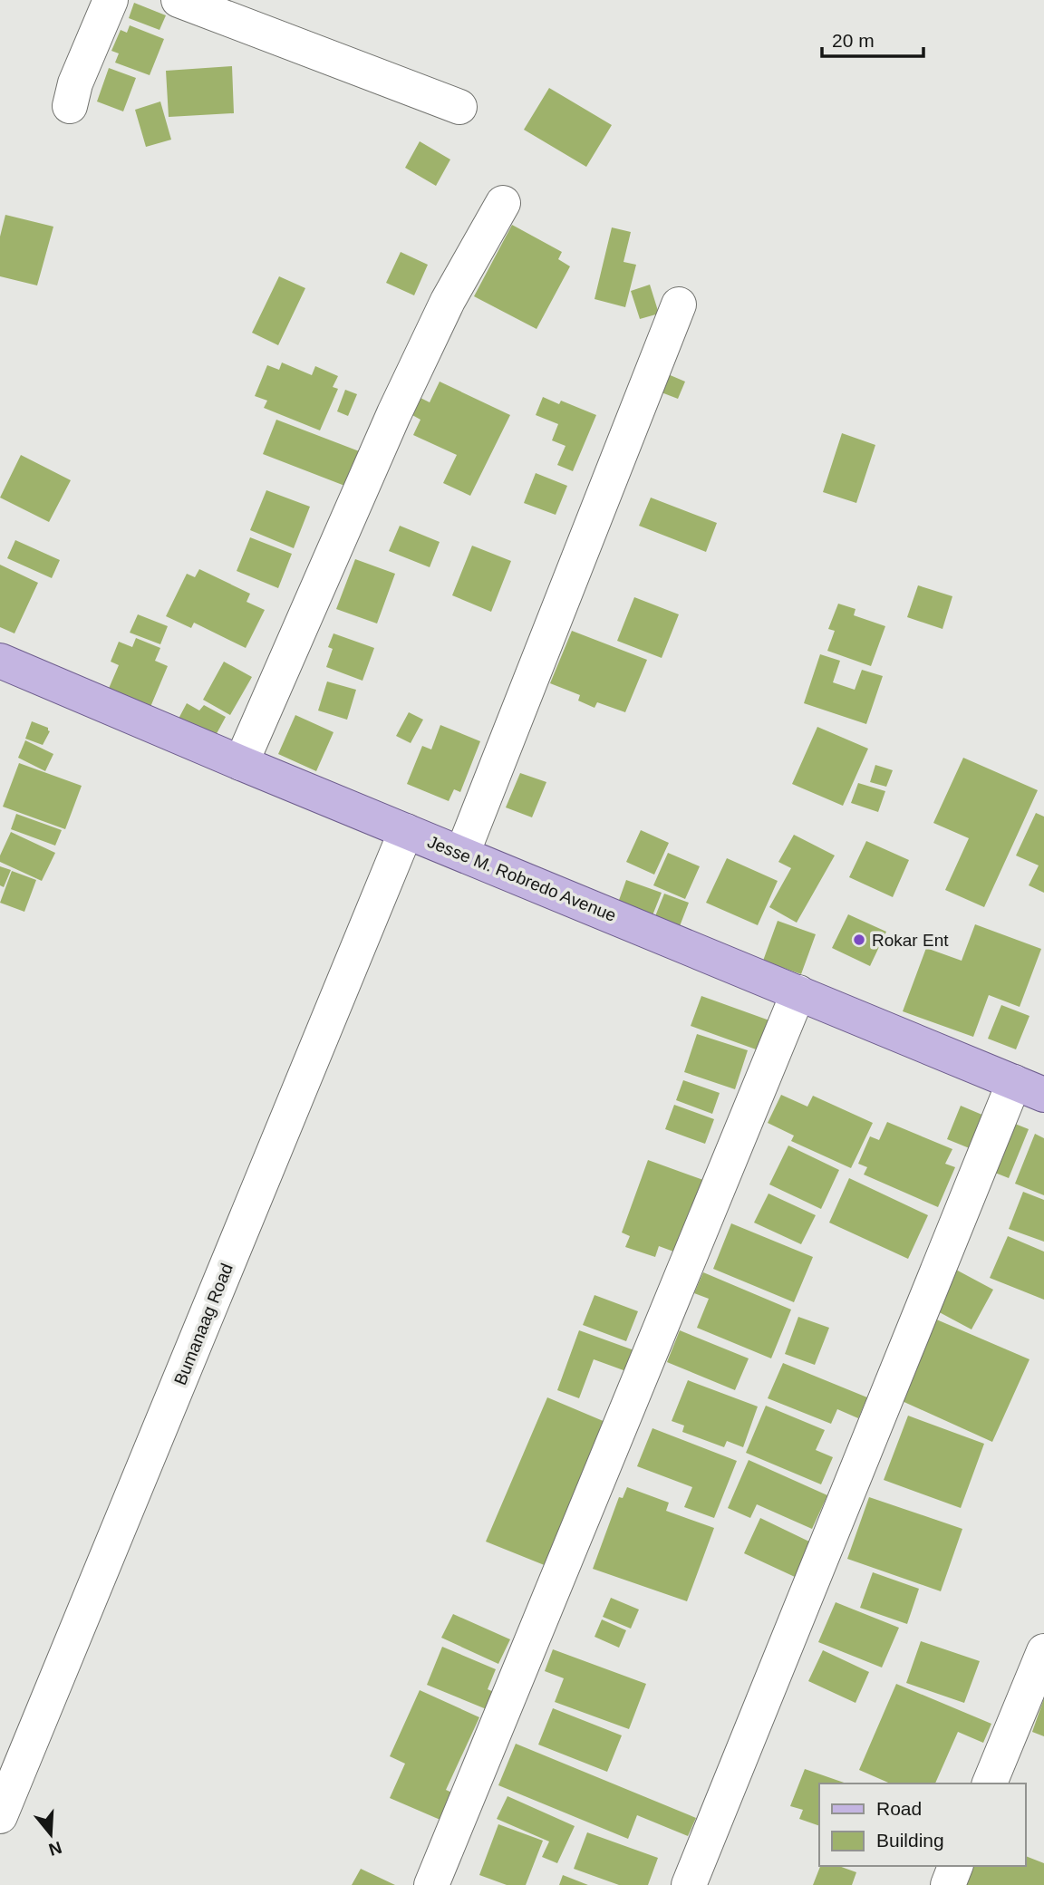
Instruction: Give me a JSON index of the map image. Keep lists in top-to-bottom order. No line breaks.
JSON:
{"streets":{"main road":["Jesse M. Robredo Avenue"],"street":["Bumanaag Road"]},"crossings":[["Jesse M. Robredo Avenue","Bumanaag Road"]],"places":["Rokar Ent"],"legend":["Road","Building"],"scale_bar":"20 m","north":"bottom"}
